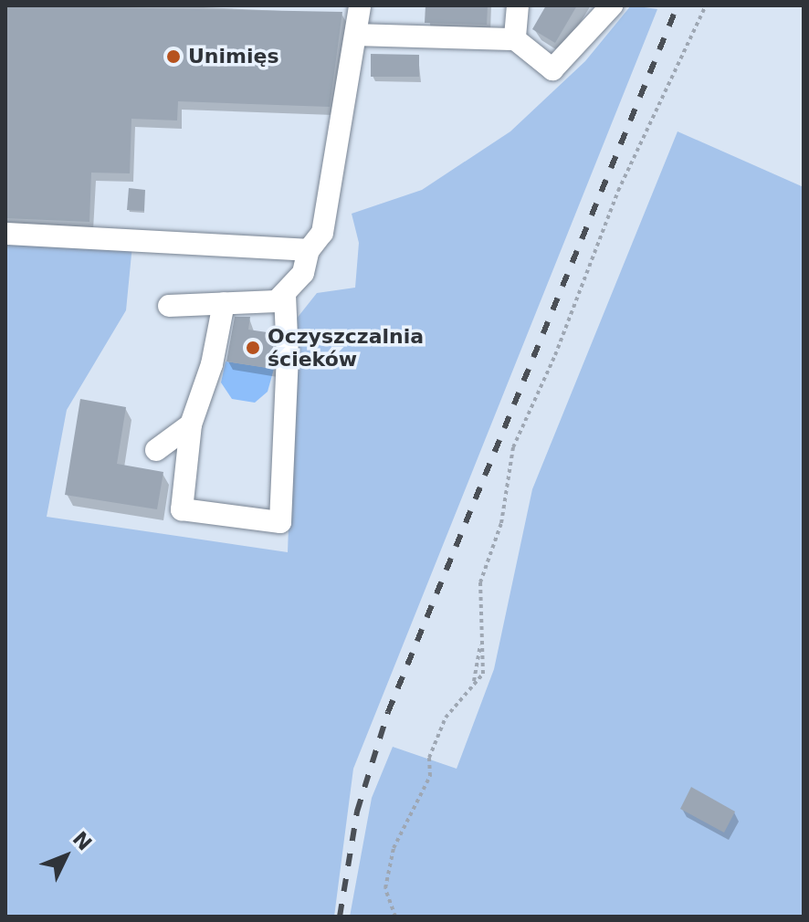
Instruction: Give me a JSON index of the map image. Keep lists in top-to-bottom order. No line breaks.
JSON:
{"places":["Unimięs","Oczyszczalnia ścieków"],"north":"top right"}
